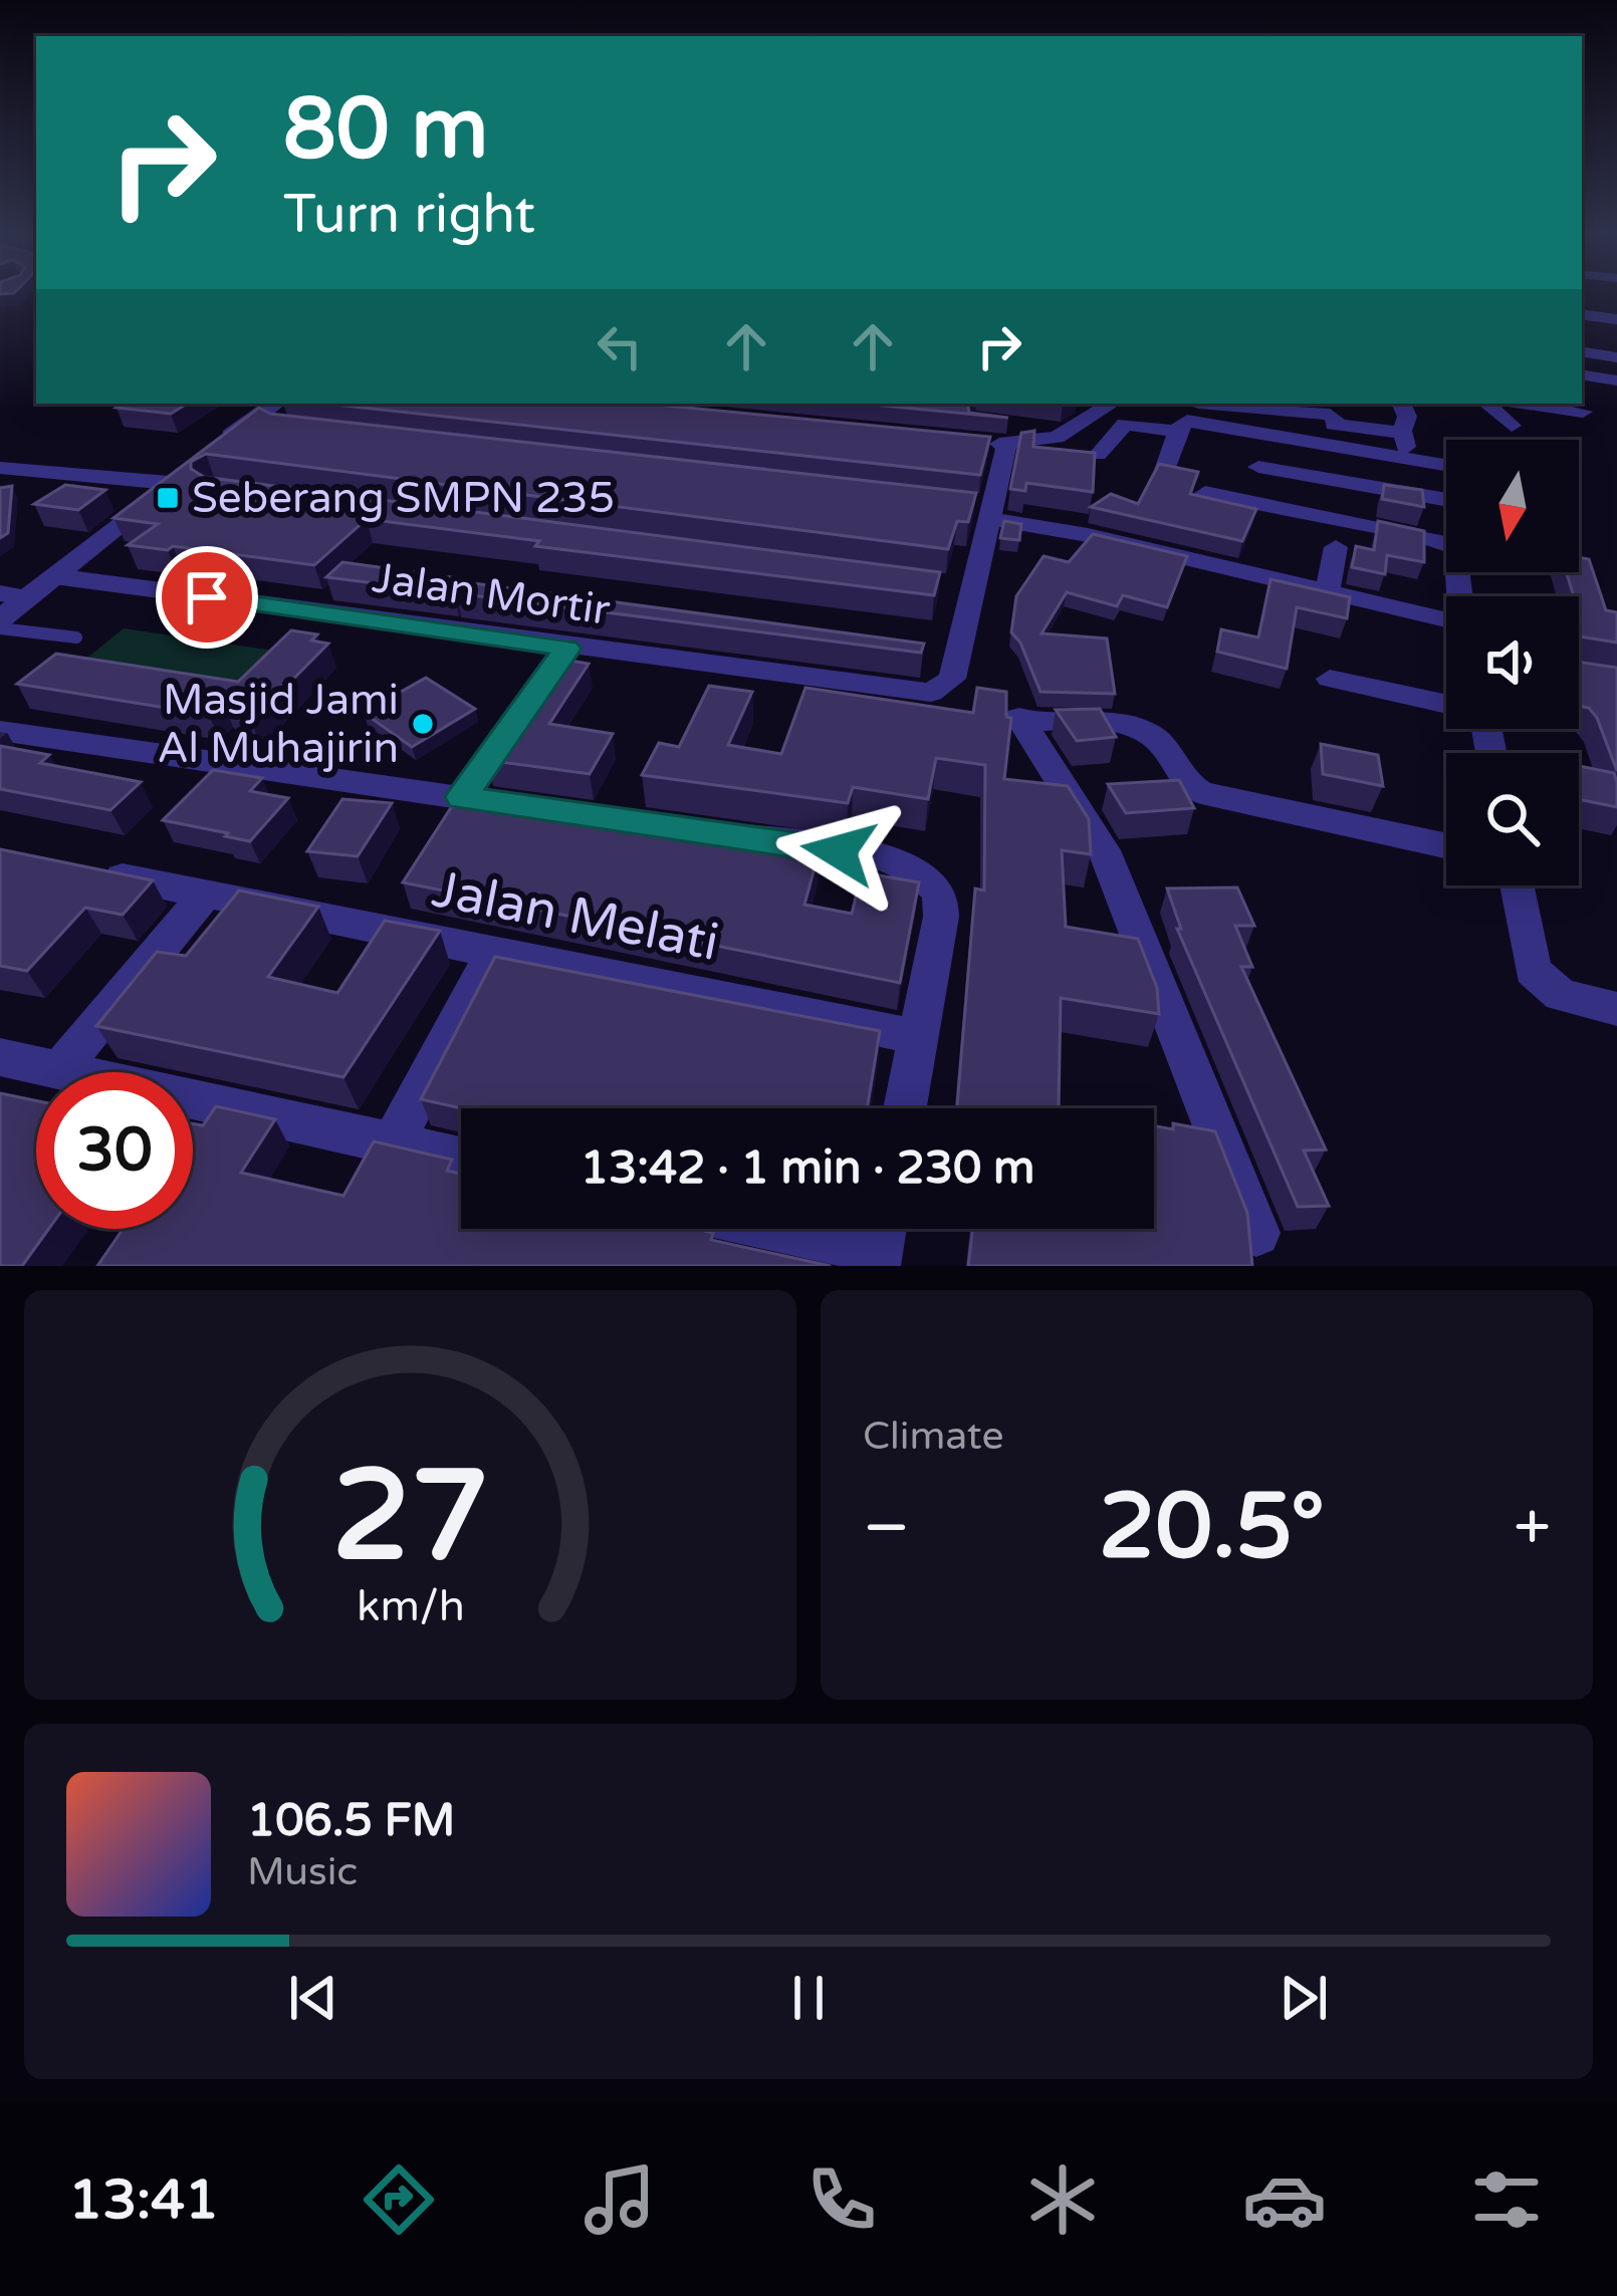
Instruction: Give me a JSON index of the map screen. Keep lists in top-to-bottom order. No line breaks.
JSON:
{"streets":{"street":["Jalan Mortir","Jalan Melati"]},"places":{"transit":["Seberang SMPN 235"],"other":["Masjid Jami Al Muhajirin"]},"north":"bottom","page":{"turn":["80 m","Turn right"],"limit":"30","trip":"13:42 · 1 min · 230 m","tile":"Climate","heat":["−","20.5°","+"],"song":["106.5 FM","Music"],"tabs":"13:41","gauge":["27","km/h"]}}
